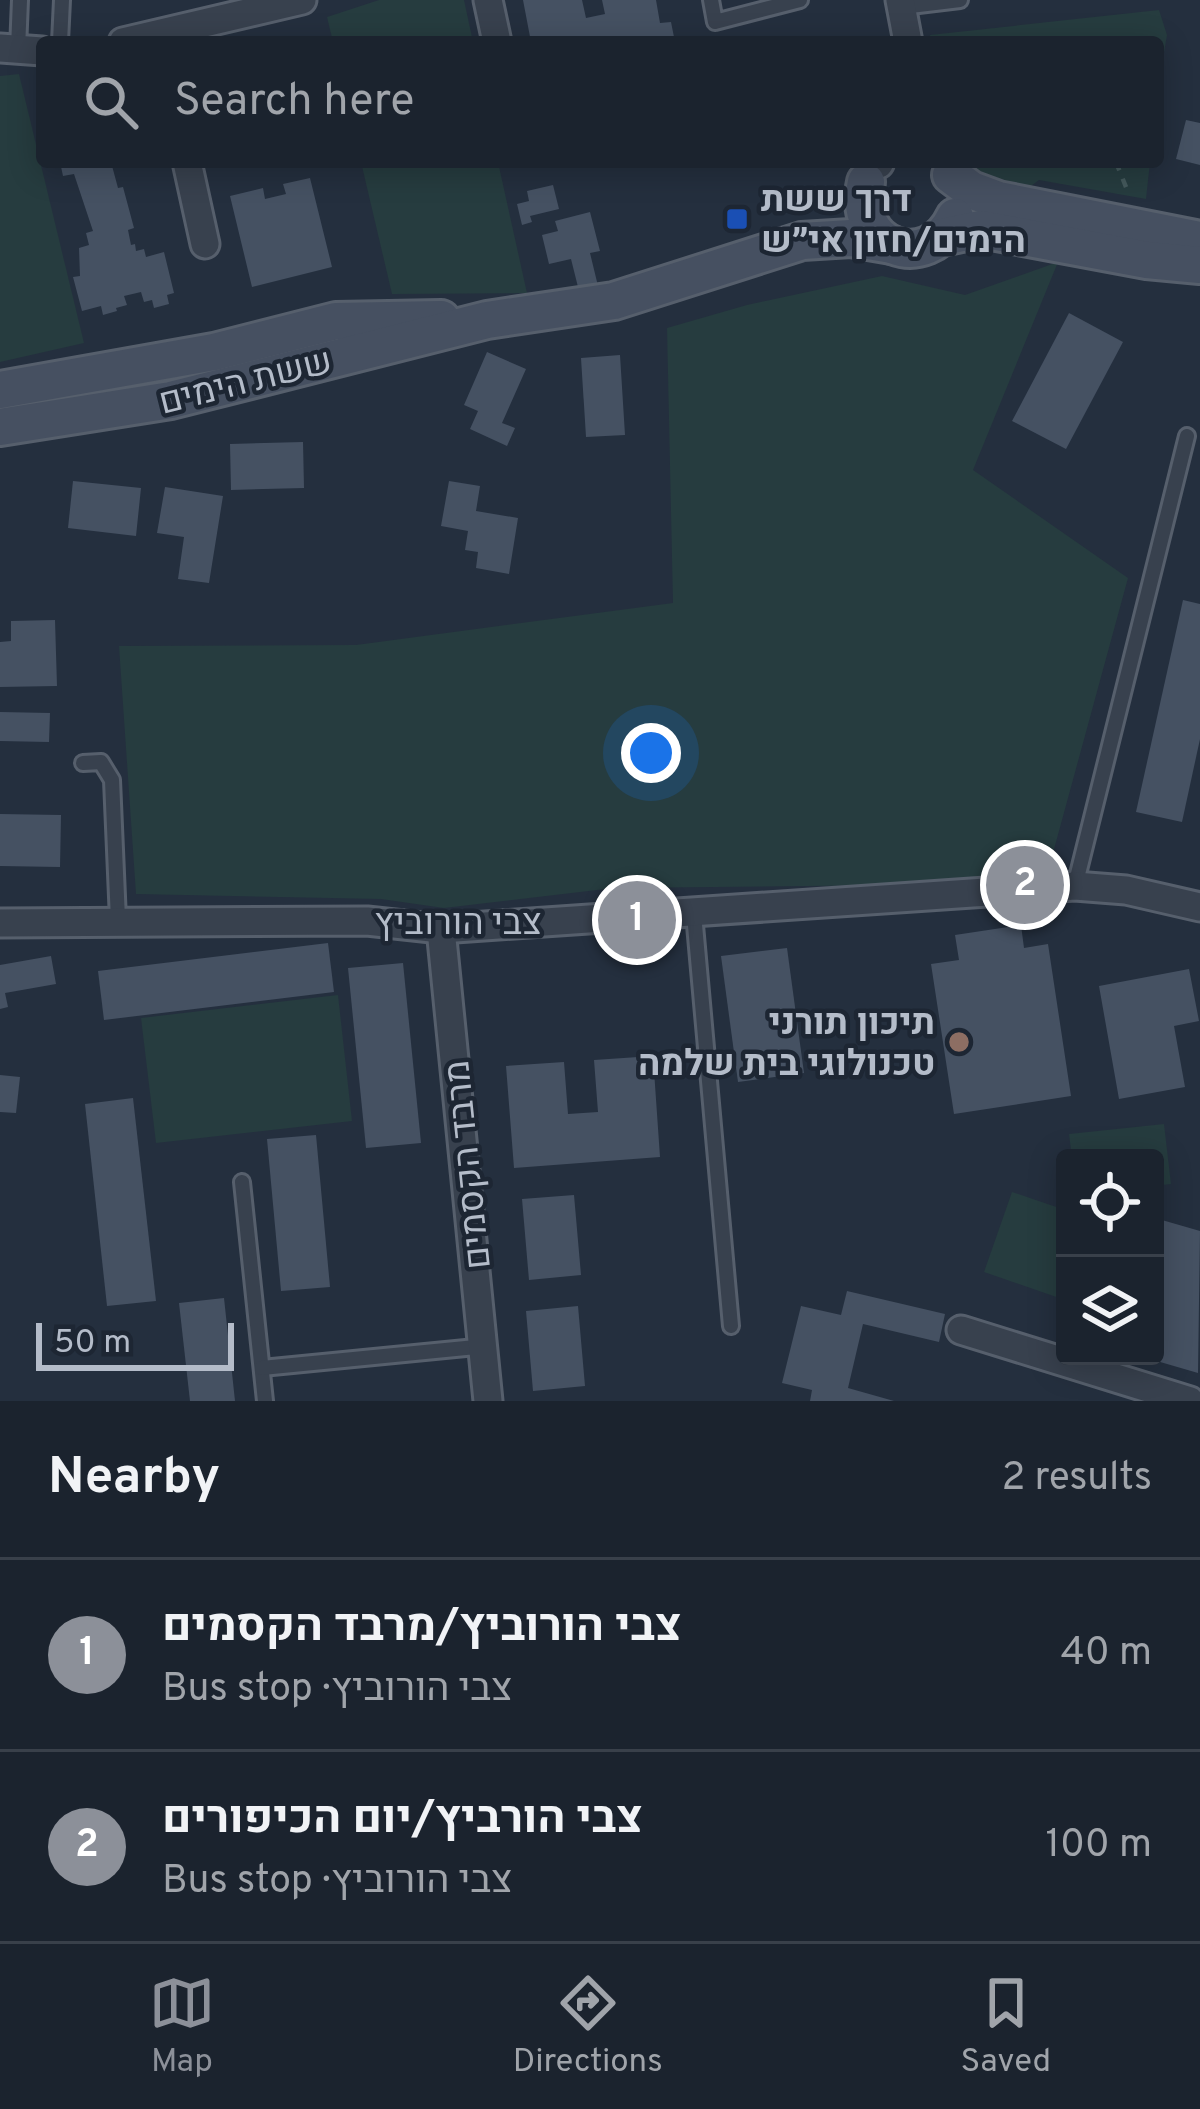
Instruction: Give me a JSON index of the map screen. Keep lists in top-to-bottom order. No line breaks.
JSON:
{"streets":{"street":["ששת הימים","צבי הורוביץ","מרבד הקסמים"]},"crossings":[["צבי הורוביץ","מרבד הקסמים"]],"places":{"transit":["דרך ששת הימים/חזון אי״ש"],"other":["תיכון תורני טכנולוגי בית שלמה"]},"scale_bar":"50 m","page":{"search":"Search here","pins":["2","1"],"scale":"50 m","heading":["Nearby","2 results"],"list":[{"mark":"1","name":"צבי הורוביץ/מרבד הקסמים","note":"Bus stop · צבי הורוביץ","value":"40 m"},{"mark":"2","name":"צבי הורביץ/יום הכיפורים","note":"Bus stop · צבי הורוביץ","value":"100 m"}],"nav":["Map","Directions","Saved"]}}
